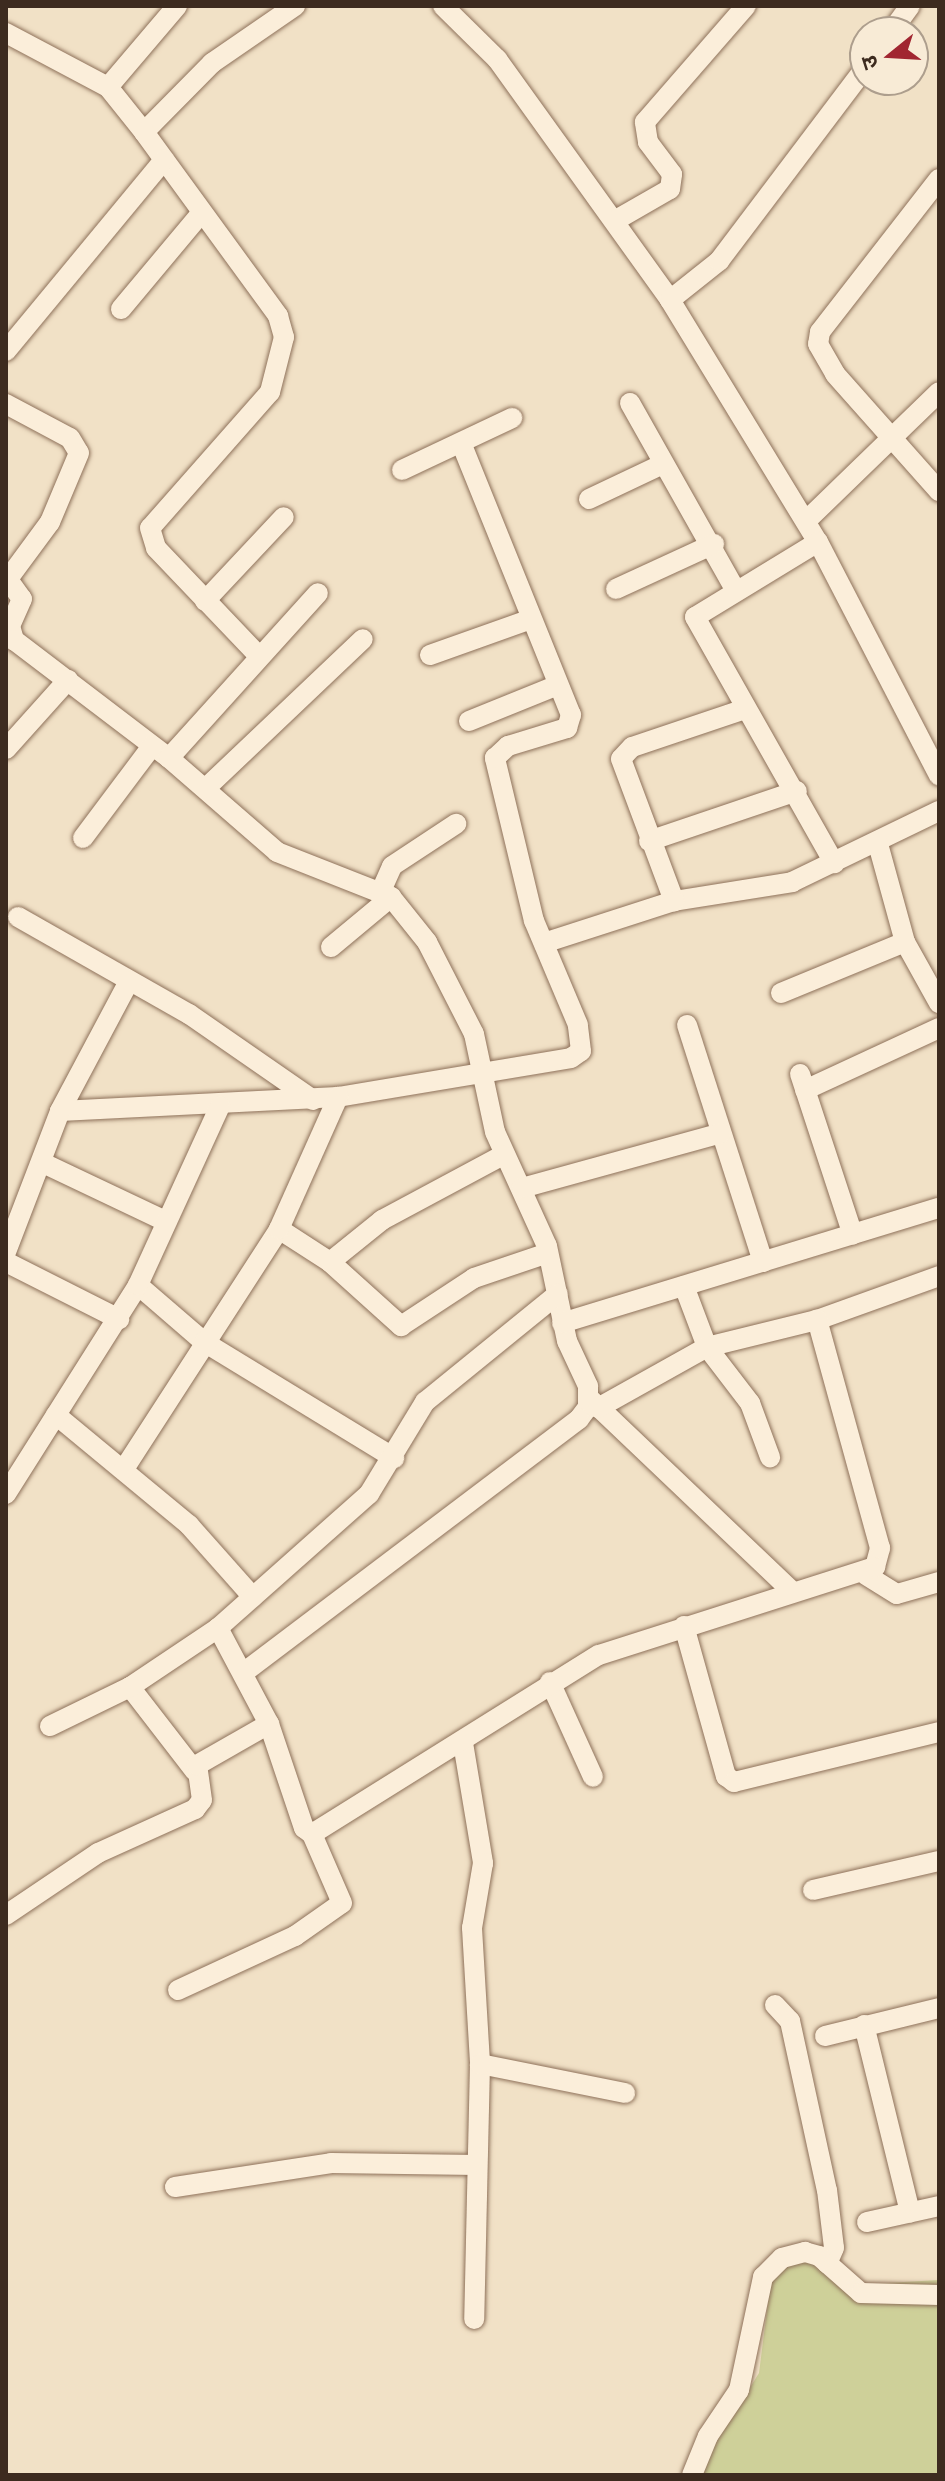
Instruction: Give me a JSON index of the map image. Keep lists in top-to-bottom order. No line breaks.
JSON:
{"north":"left"}
